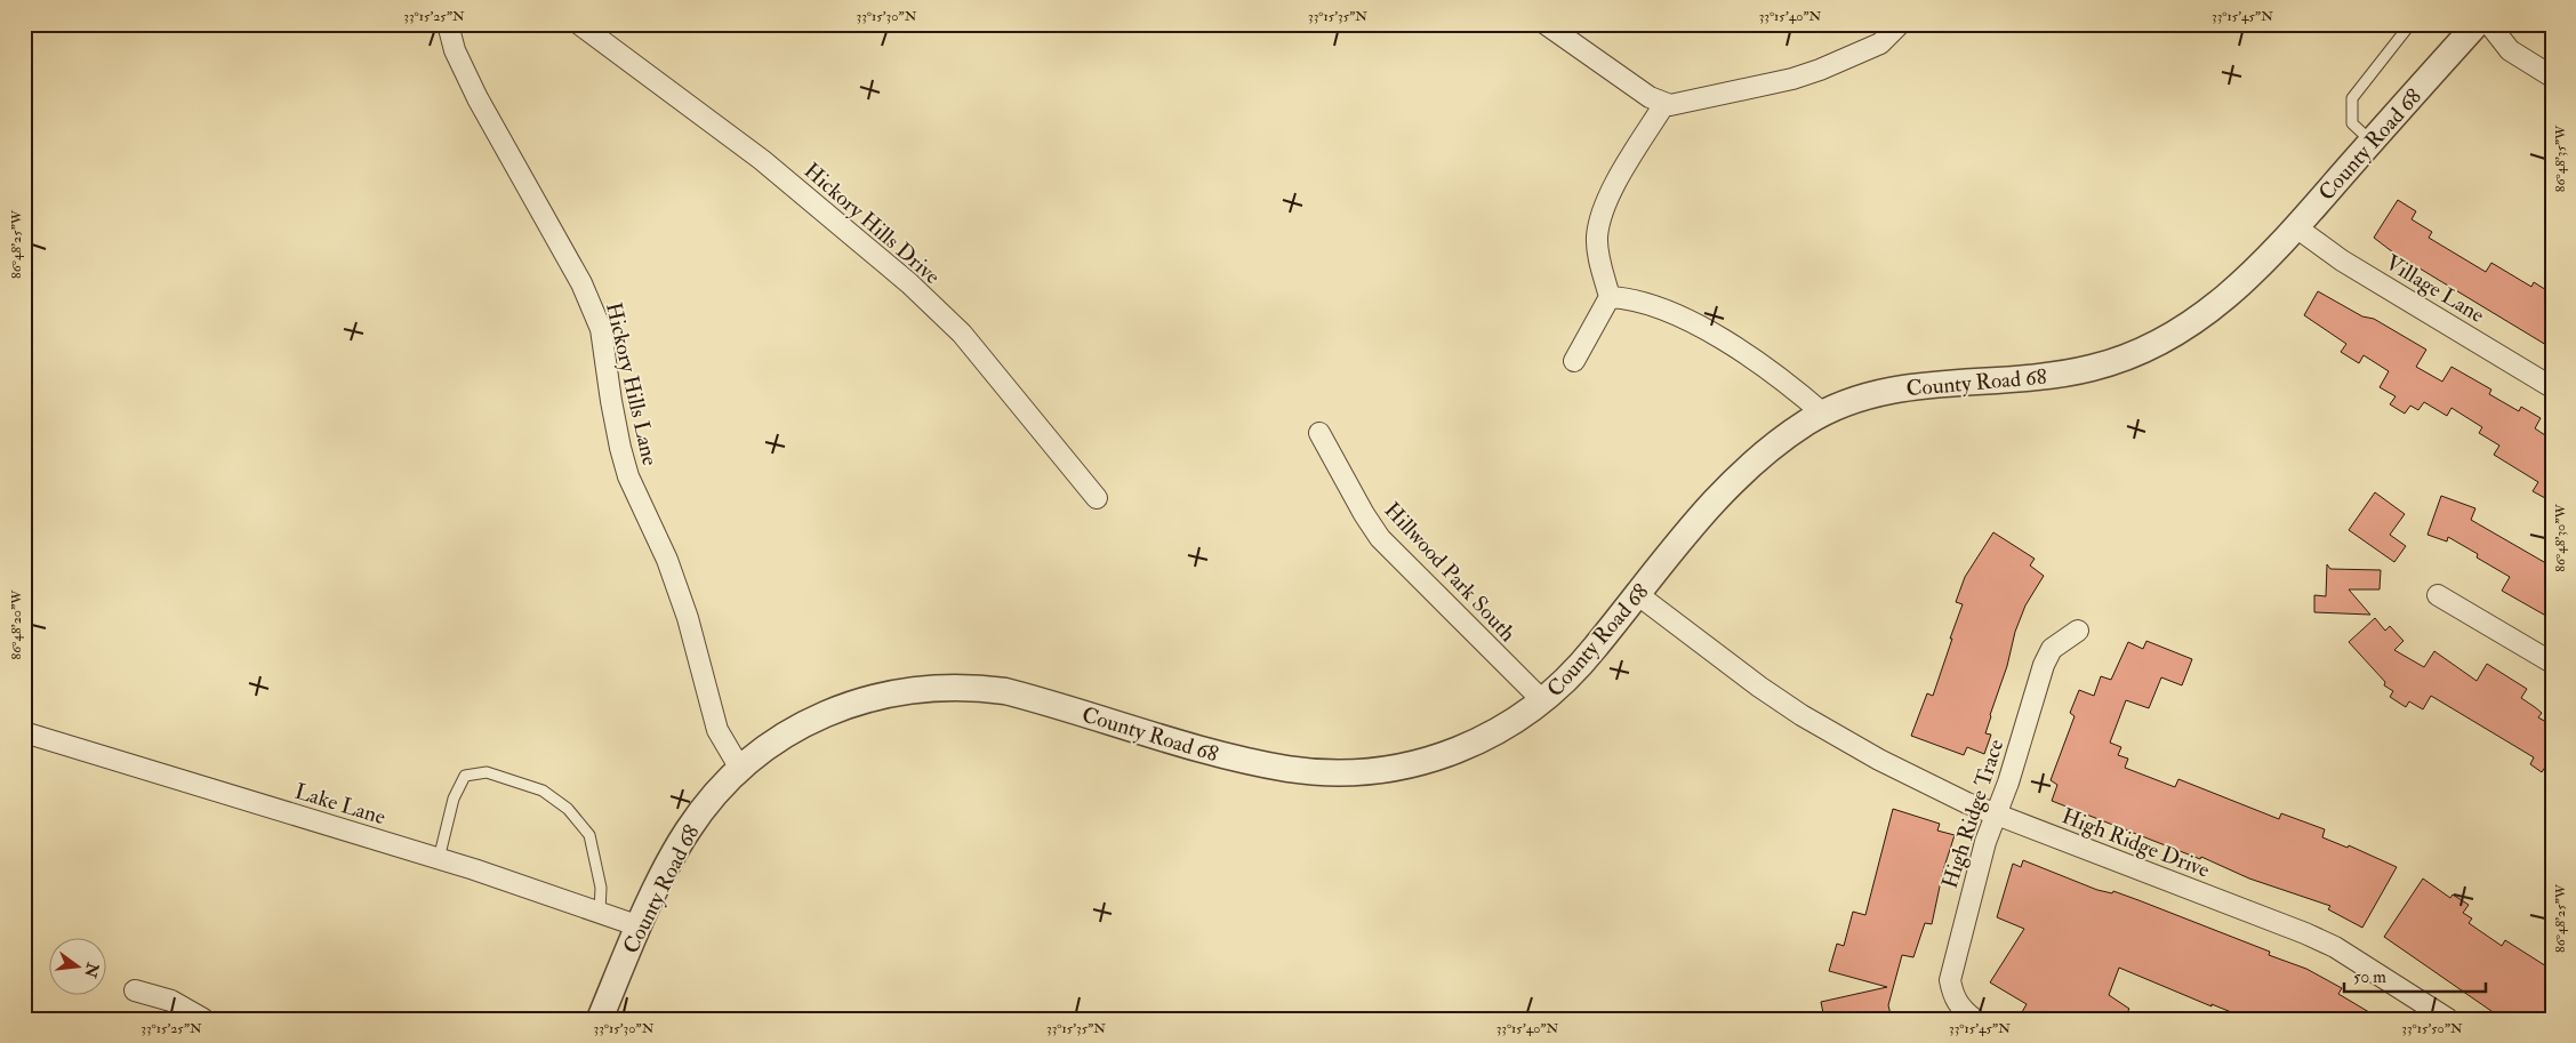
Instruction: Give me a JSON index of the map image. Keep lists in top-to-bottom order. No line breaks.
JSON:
{"streets":{"street":["County Road 68","Hickory Hills Drive","Village Lane","Hickory Hills Lane","Hillwood Park South","Lake Lane","High Ridge Trace","High Ridge Drive"]},"crossings":[["County Road 68","Village Lane"],["County Road 68","Hickory Hills Lane"],["County Road 68","Hillwood Park South"],["County Road 68","Lake Lane"],["County Road 68","High Ridge Drive"],["High Ridge Trace","High Ridge Drive"]],"scale_bar":"50 m","north":"right","coordinates":["33°15'25\"N","33°15'30\"N","33°15'35\"N","33°15'40\"N","33°15'45\"N","86°48'35\"W","86°48'25\"W","86°48'30\"W","86°48'20\"W","33°15'50\"N"]}
